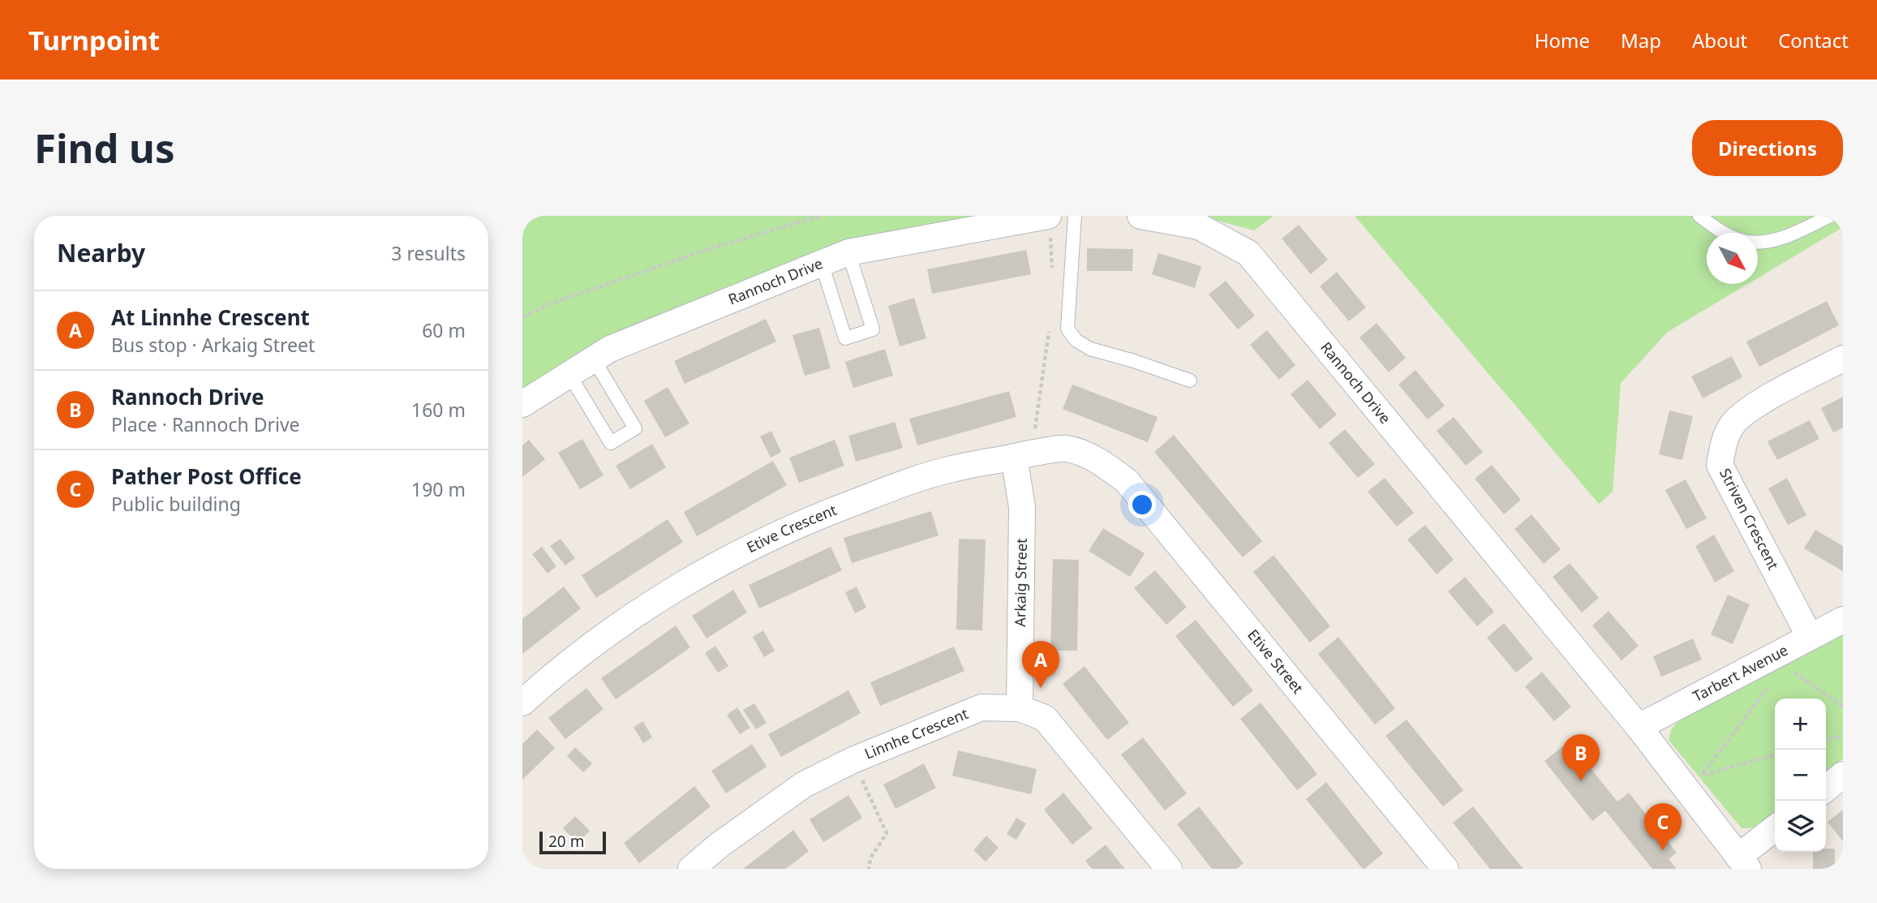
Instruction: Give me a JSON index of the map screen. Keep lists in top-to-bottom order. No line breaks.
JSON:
{"streets":{"street":["Rannoch Drive","Striven Crescent","Etive Crescent","Arkaig Street","Etive Street","Tarbert Avenue","Linnhe Crescent"]},"crossings":[["Rannoch Drive","Tarbert Avenue"],["Striven Crescent","Tarbert Avenue"],["Etive Crescent","Arkaig Street"],["Etive Crescent","Etive Street"],["Arkaig Street","Linnhe Crescent"]],"scale_bar":"20 m","north":"bottom right","page":{"header":"Turnpoint","nav":["Home","Map","About","Contact"],"buttons":"Directions","title":"Find us","heading":["Nearby","3 results"],"list":[{"mark":"A","name":"At Linnhe Crescent","note":"Bus stop · Arkaig Street","value":"60 m"},{"mark":"B","name":"Rannoch Drive","note":"Place · Rannoch Drive","value":"160 m"},{"mark":"C","name":"Pather Post Office","note":"Public building","value":"190 m"}],"pins":["A","B","C"],"map_buttons":["+","−"],"scale":"20 m"}}
